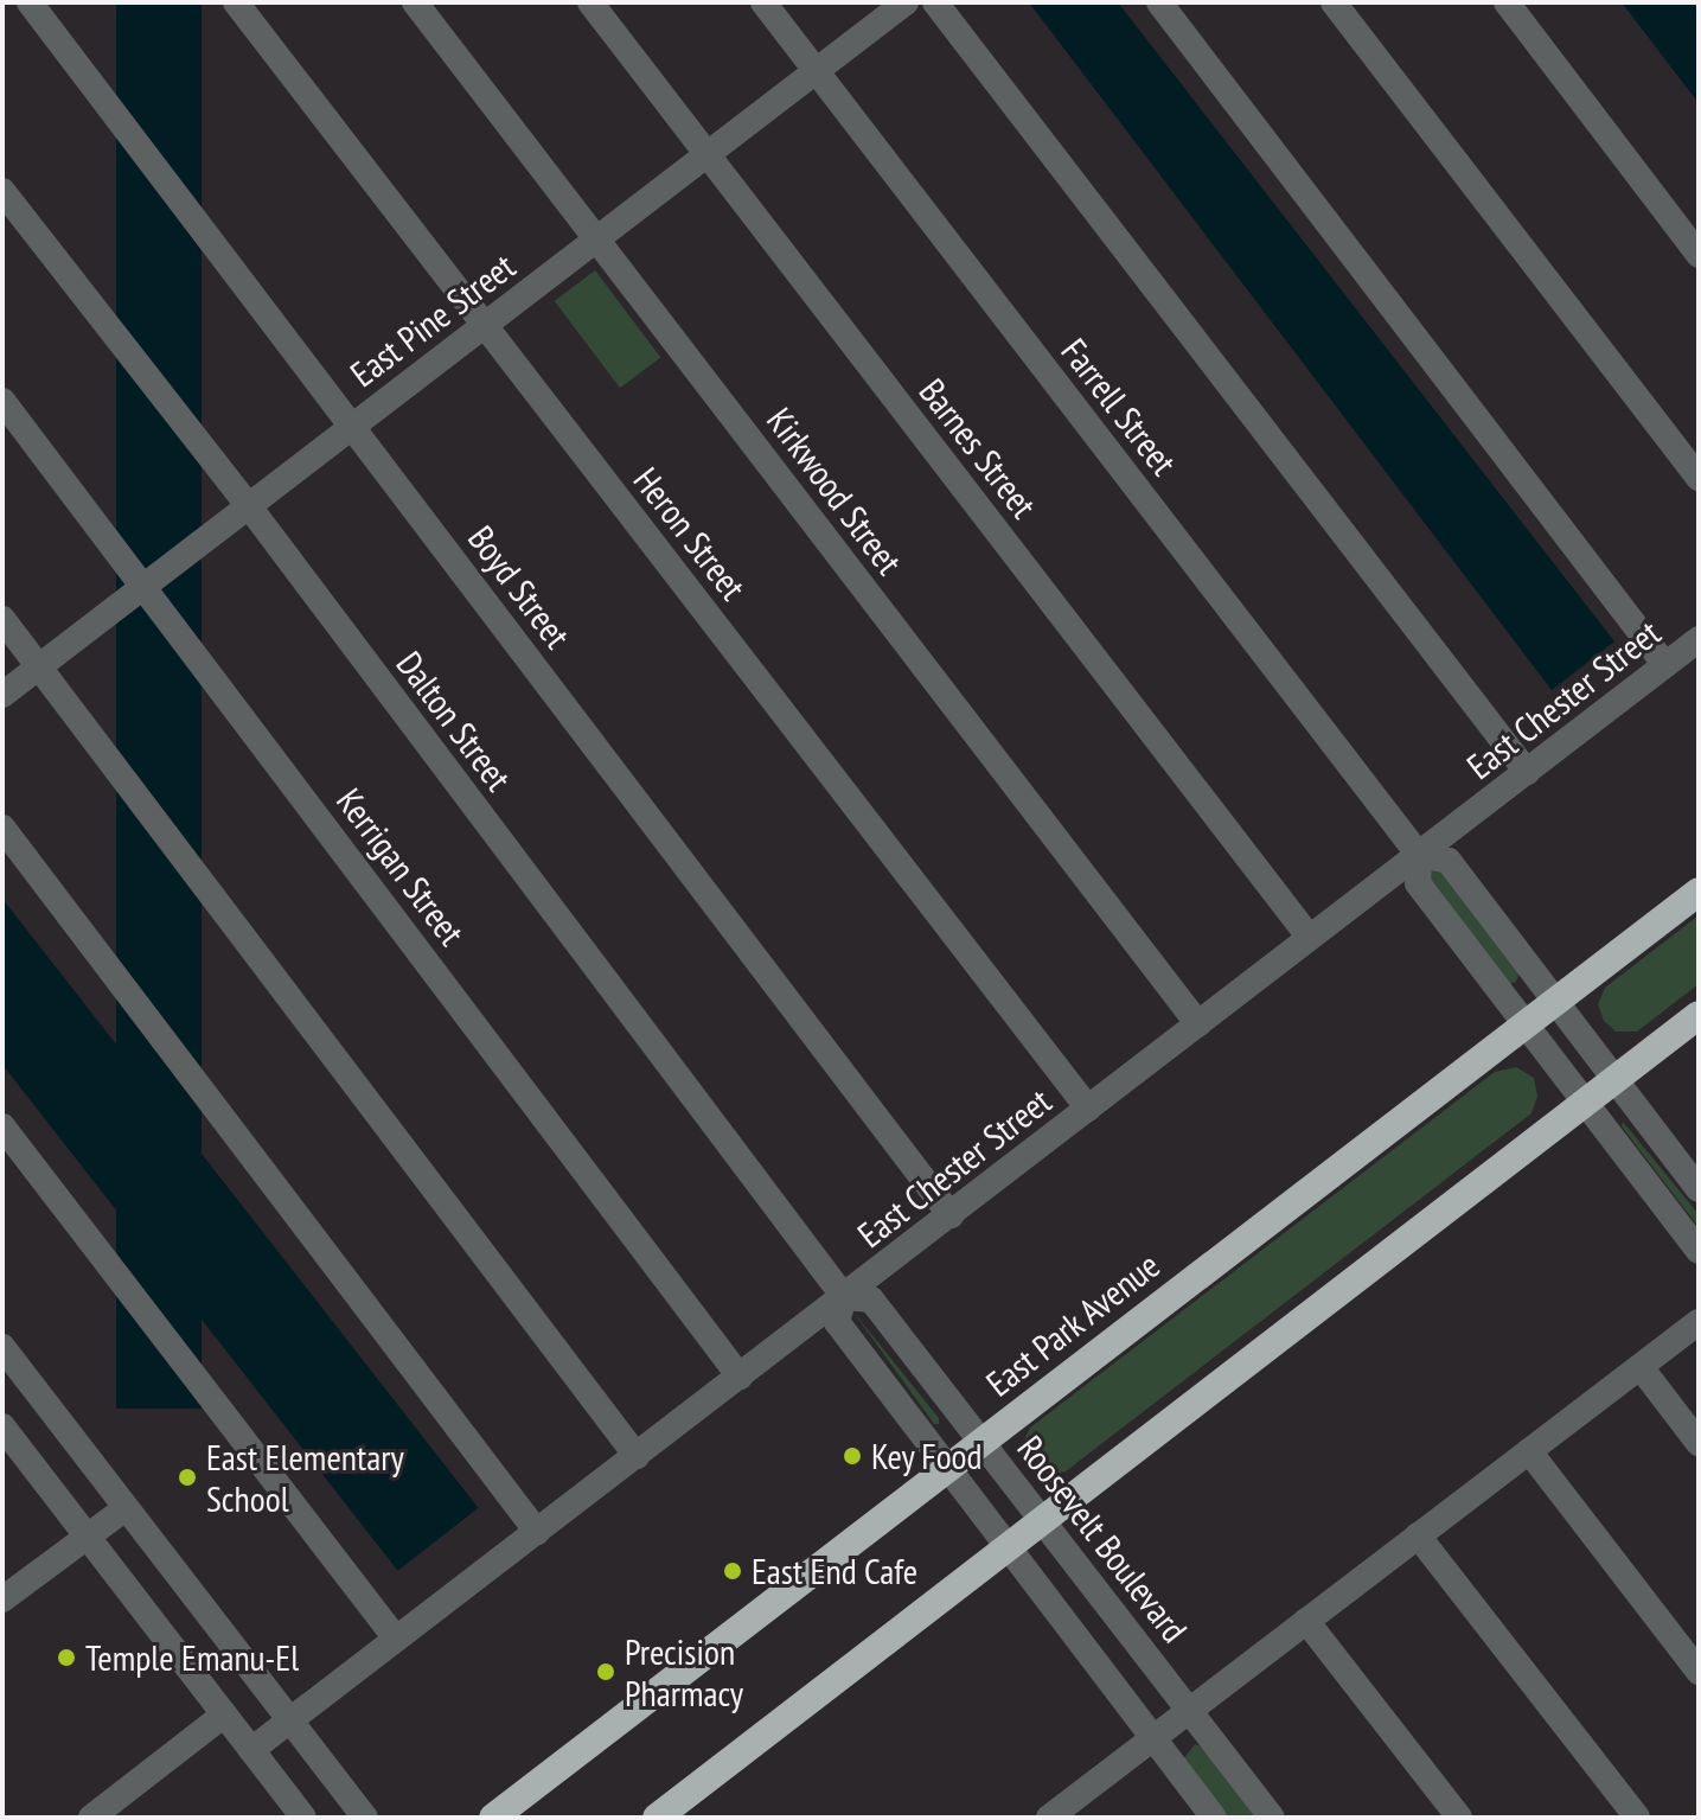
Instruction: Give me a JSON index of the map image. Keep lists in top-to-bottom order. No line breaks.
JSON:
{"streets":{"highway":["East Park Avenue"],"street":["East Pine Street","Farrell Street","Barnes Street","Kirkwood Street","Heron Street","Boyd Street","East Chester Street","Dalton Street","Kerrigan Street","Roosevelt Boulevard"]},"crossings":[["East Pine Street","Farrell Street"],["East Pine Street","Barnes Street"],["East Pine Street","Kirkwood Street"],["East Pine Street","Heron Street"],["East Pine Street","Boyd Street"],["East Pine Street","Dalton Street"],["East Pine Street","Kerrigan Street"],["Farrell Street","East Chester Street"],["Barnes Street","East Chester Street"],["Kirkwood Street","East Chester Street"],["Heron Street","East Chester Street"],["Boyd Street","East Chester Street"],["East Chester Street","Dalton Street"],["East Chester Street","Kerrigan Street"],["East Chester Street","Roosevelt Boulevard"],["Dalton Street","Roosevelt Boulevard"],["East Park Avenue","Roosevelt Boulevard"]],"places":["Key Food","East Elementary School","East End Cafe","Temple Emanu-El","Precision Pharmacy"]}
